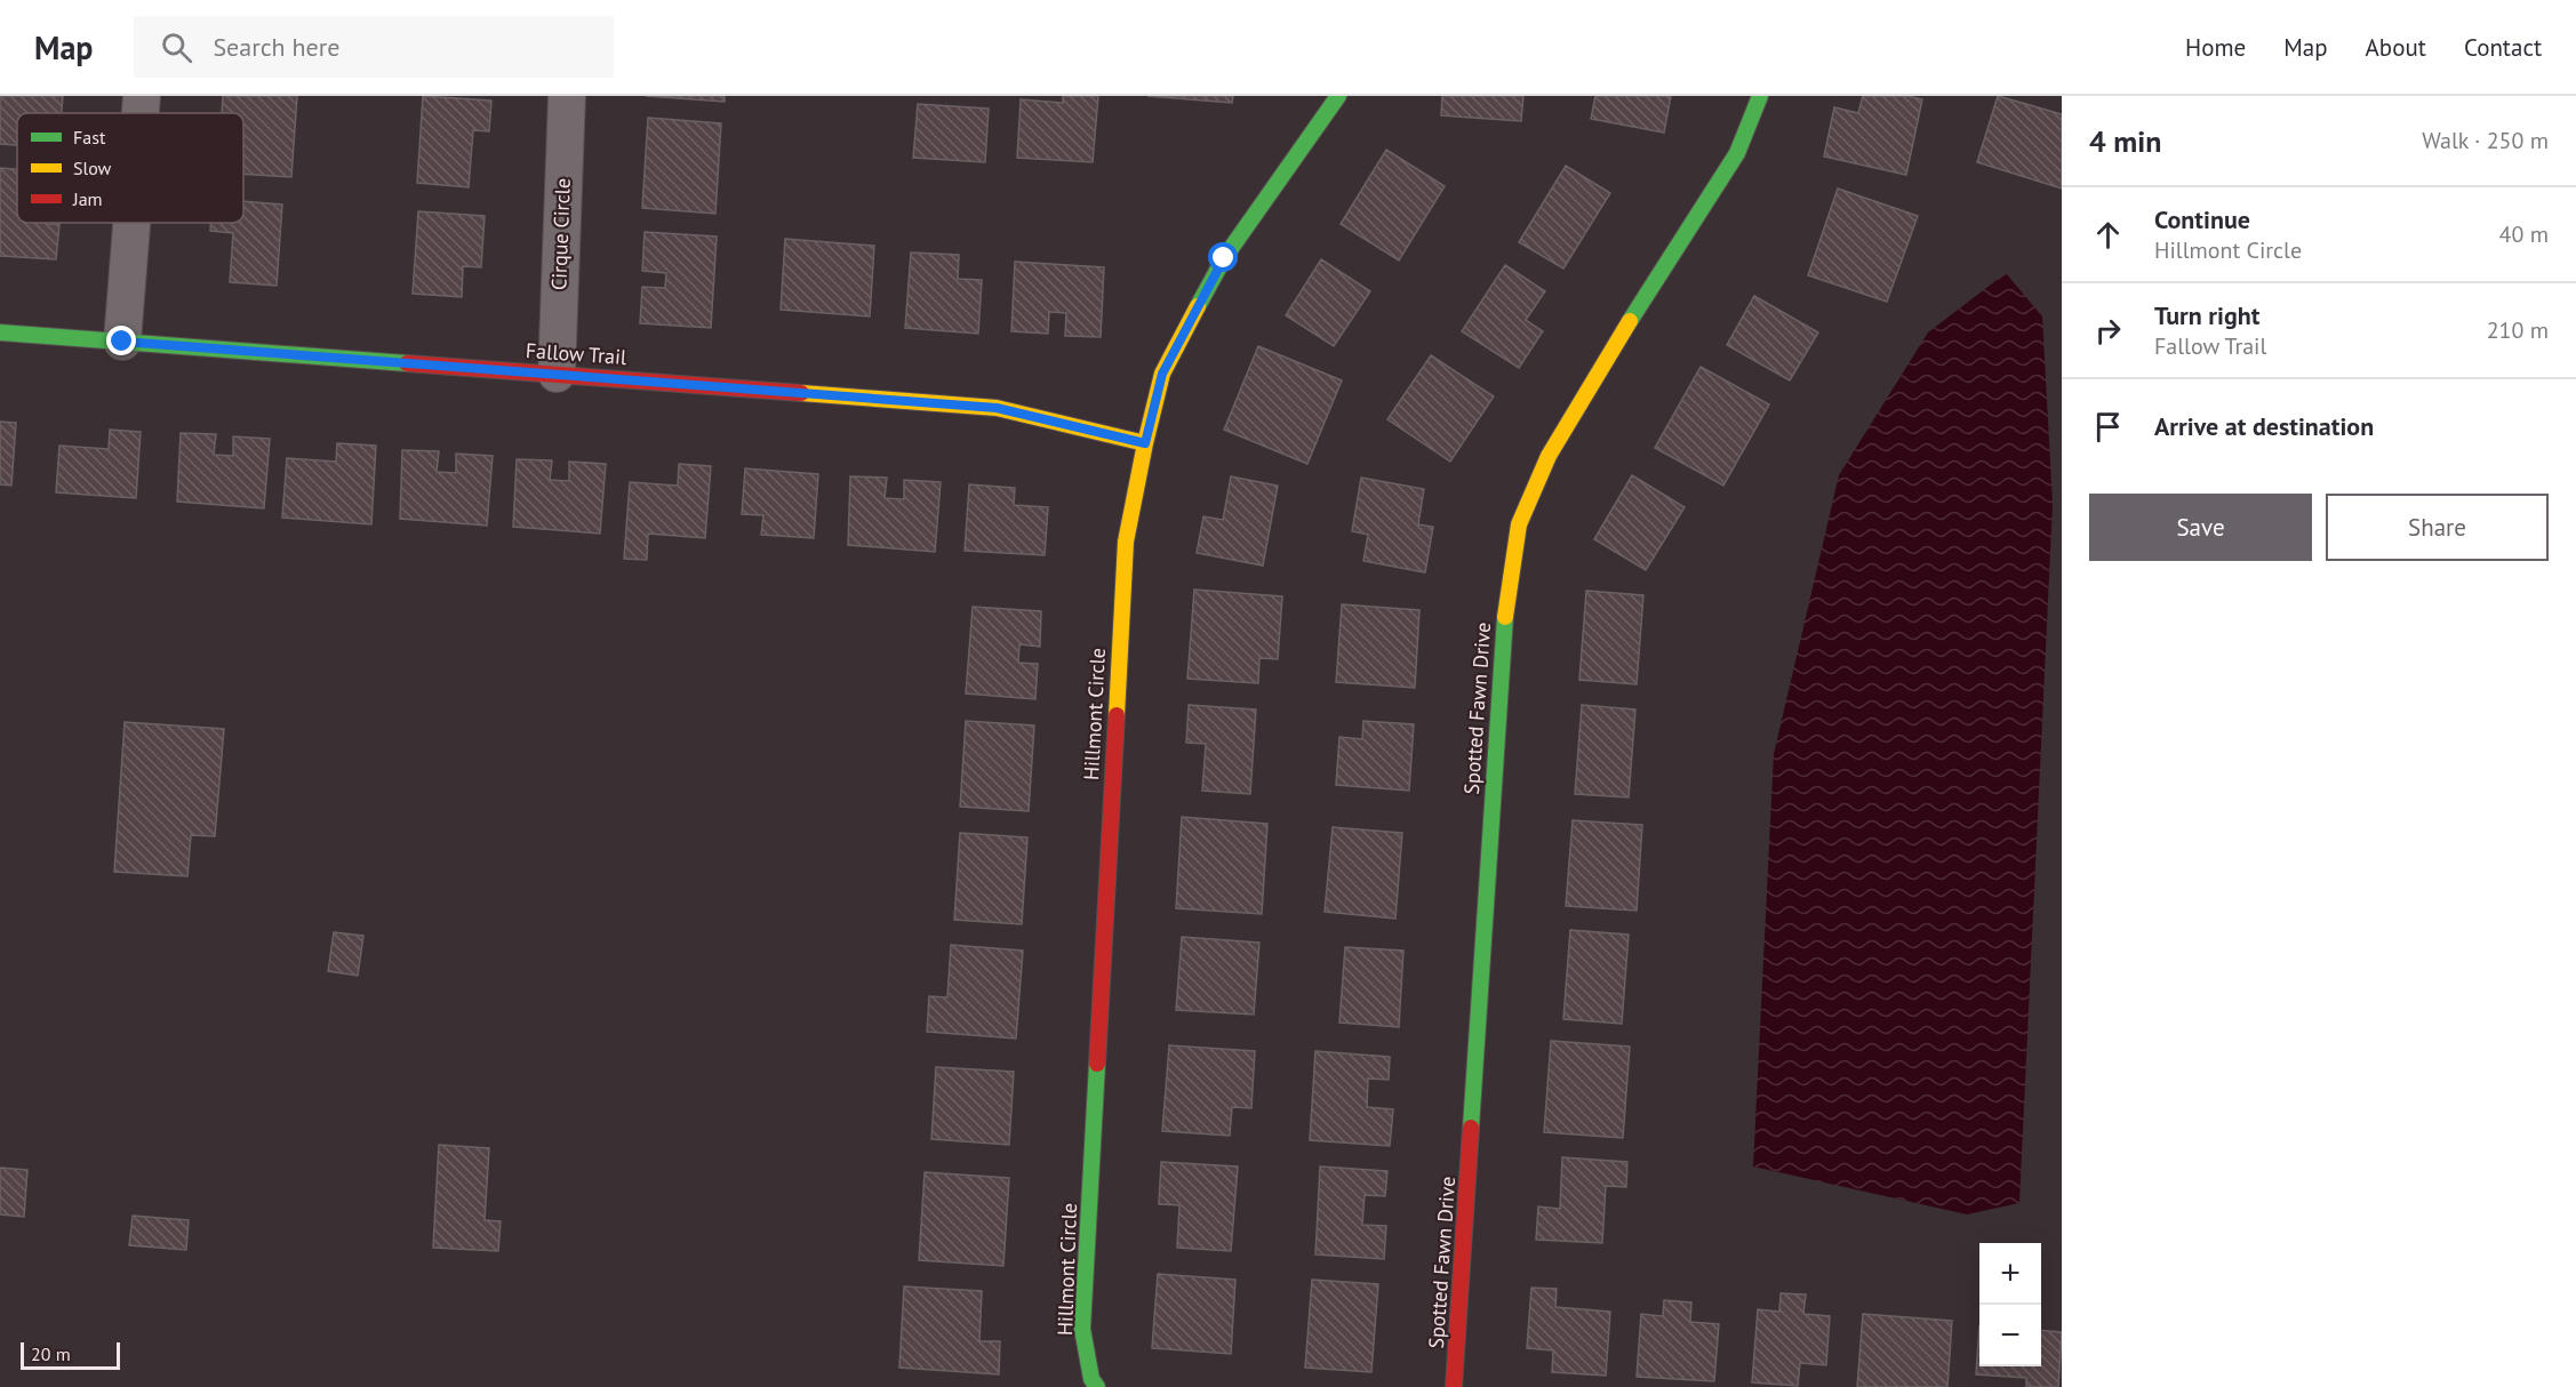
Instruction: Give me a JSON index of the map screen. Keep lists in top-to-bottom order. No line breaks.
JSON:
{"streets":{"street":["Cirque Circle","Fallow Trail","Spotted Fawn Drive","Hillmont Circle"]},"crossings":[["Cirque Circle","Fallow Trail"],["Fallow Trail","Hillmont Circle"]],"legend":["Fast","Slow","Jam"],"scale_bar":"20 m","page":{"header":"Map","search":"Search here","nav":["Home","Map","About","Contact"],"heading":["4 min","Walk · 250 m"],"list":[["Continue","Hillmont Circle","40 m"],["Turn right","Fallow Trail","210 m"],"Arrive at destination"],"buttons":["Save","Share"],"map_buttons":["+","−"],"scale":"20 m"}}
